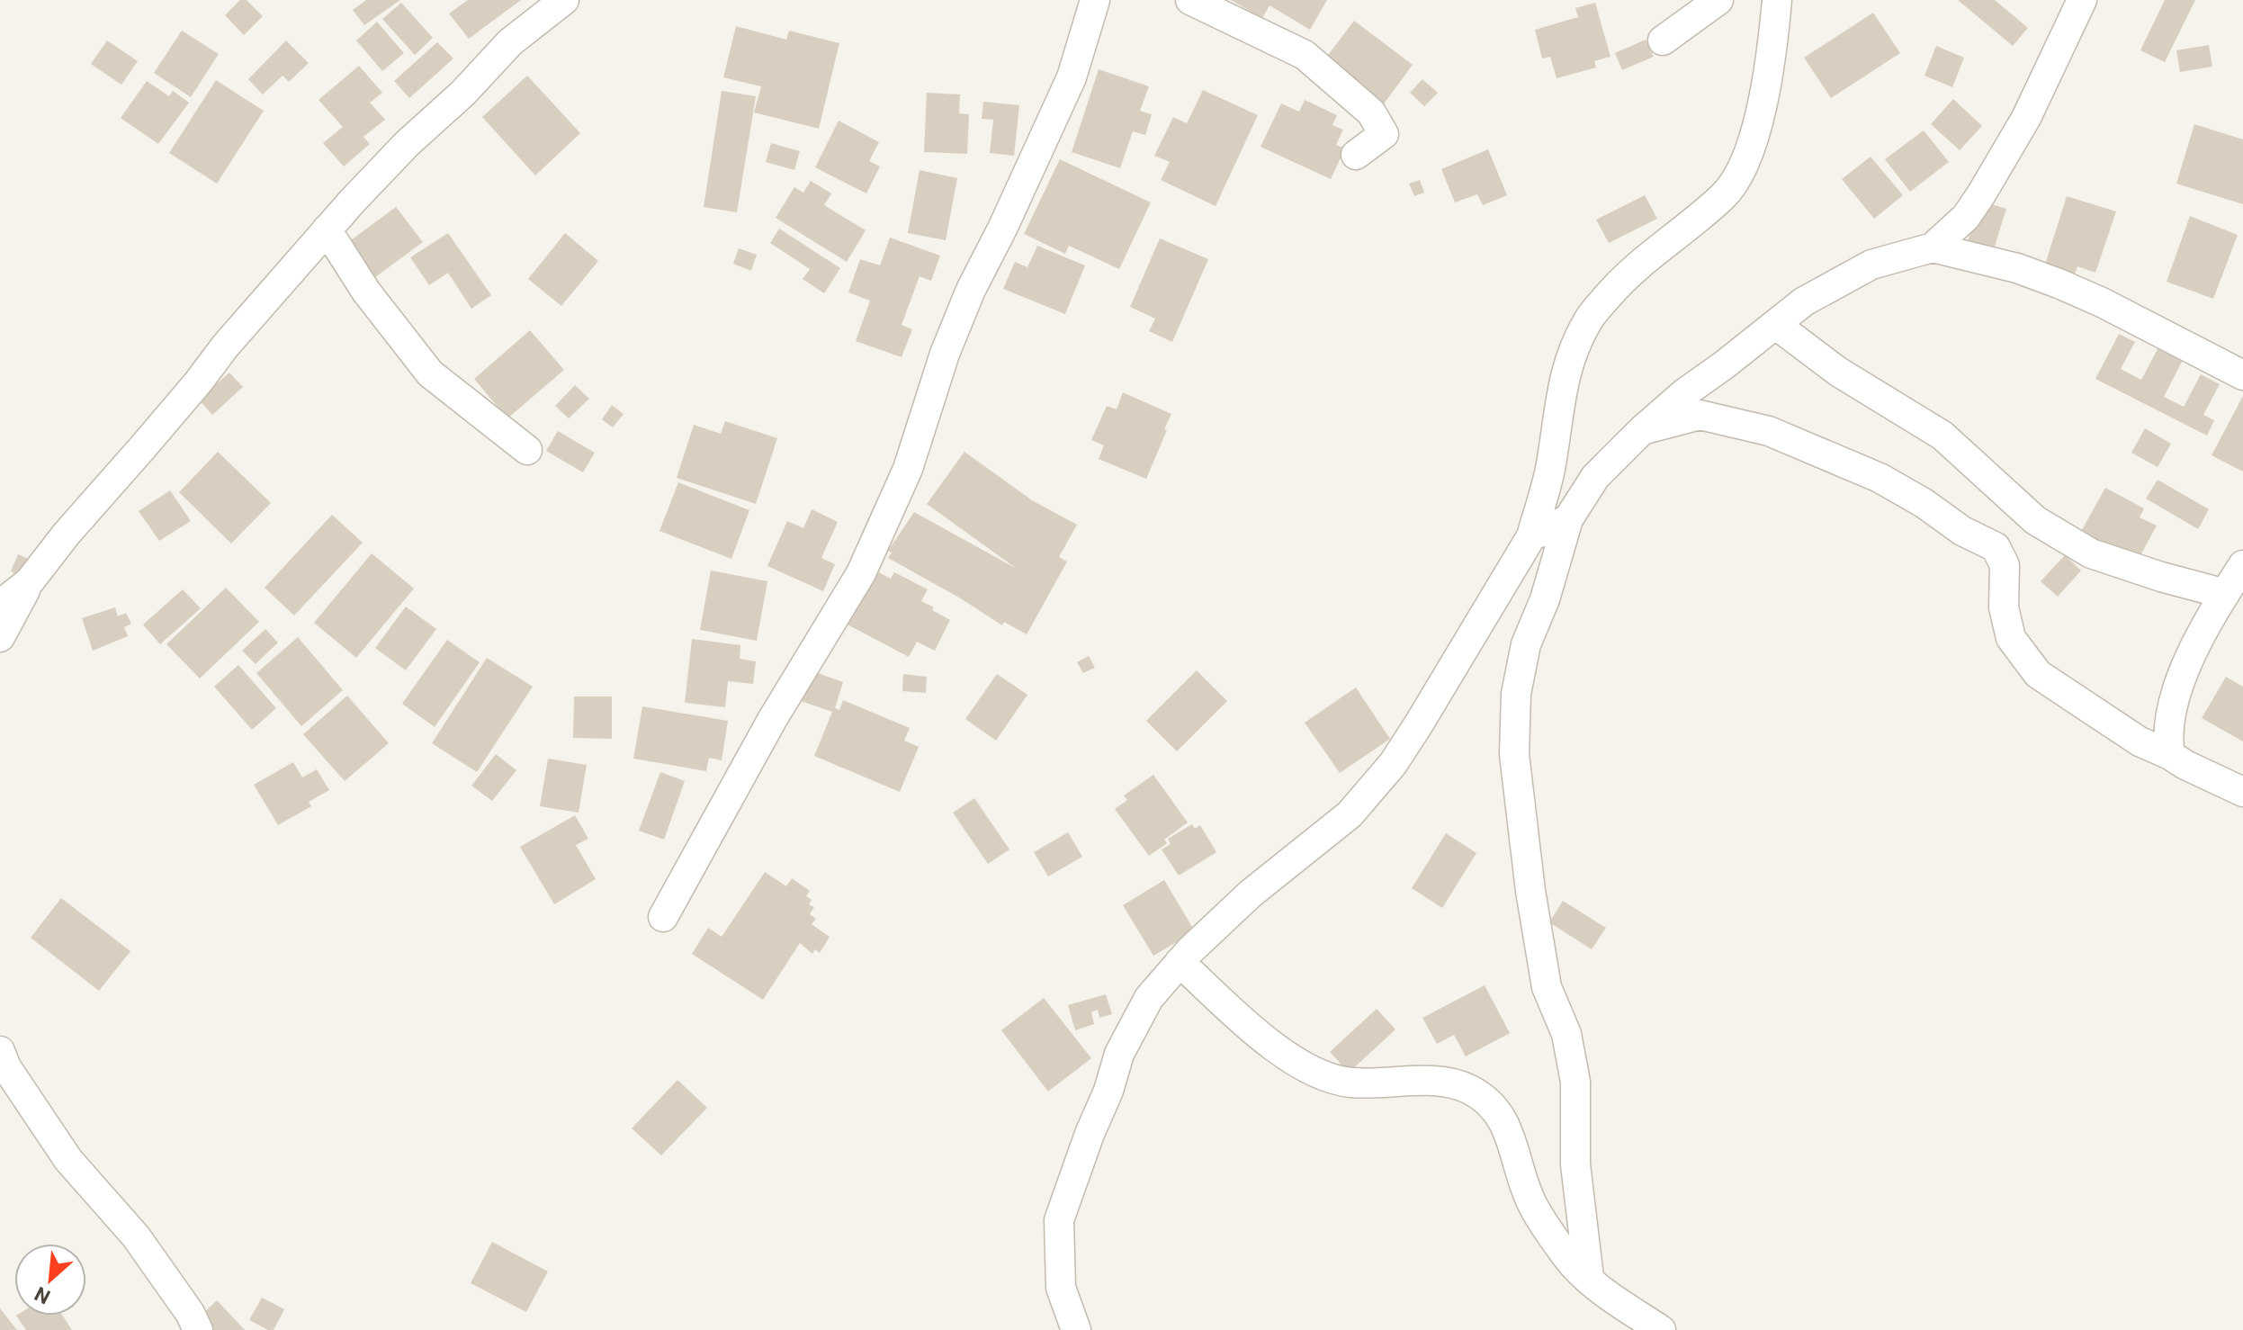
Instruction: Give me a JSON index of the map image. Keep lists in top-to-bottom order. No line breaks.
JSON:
{"north":"bottom left"}
